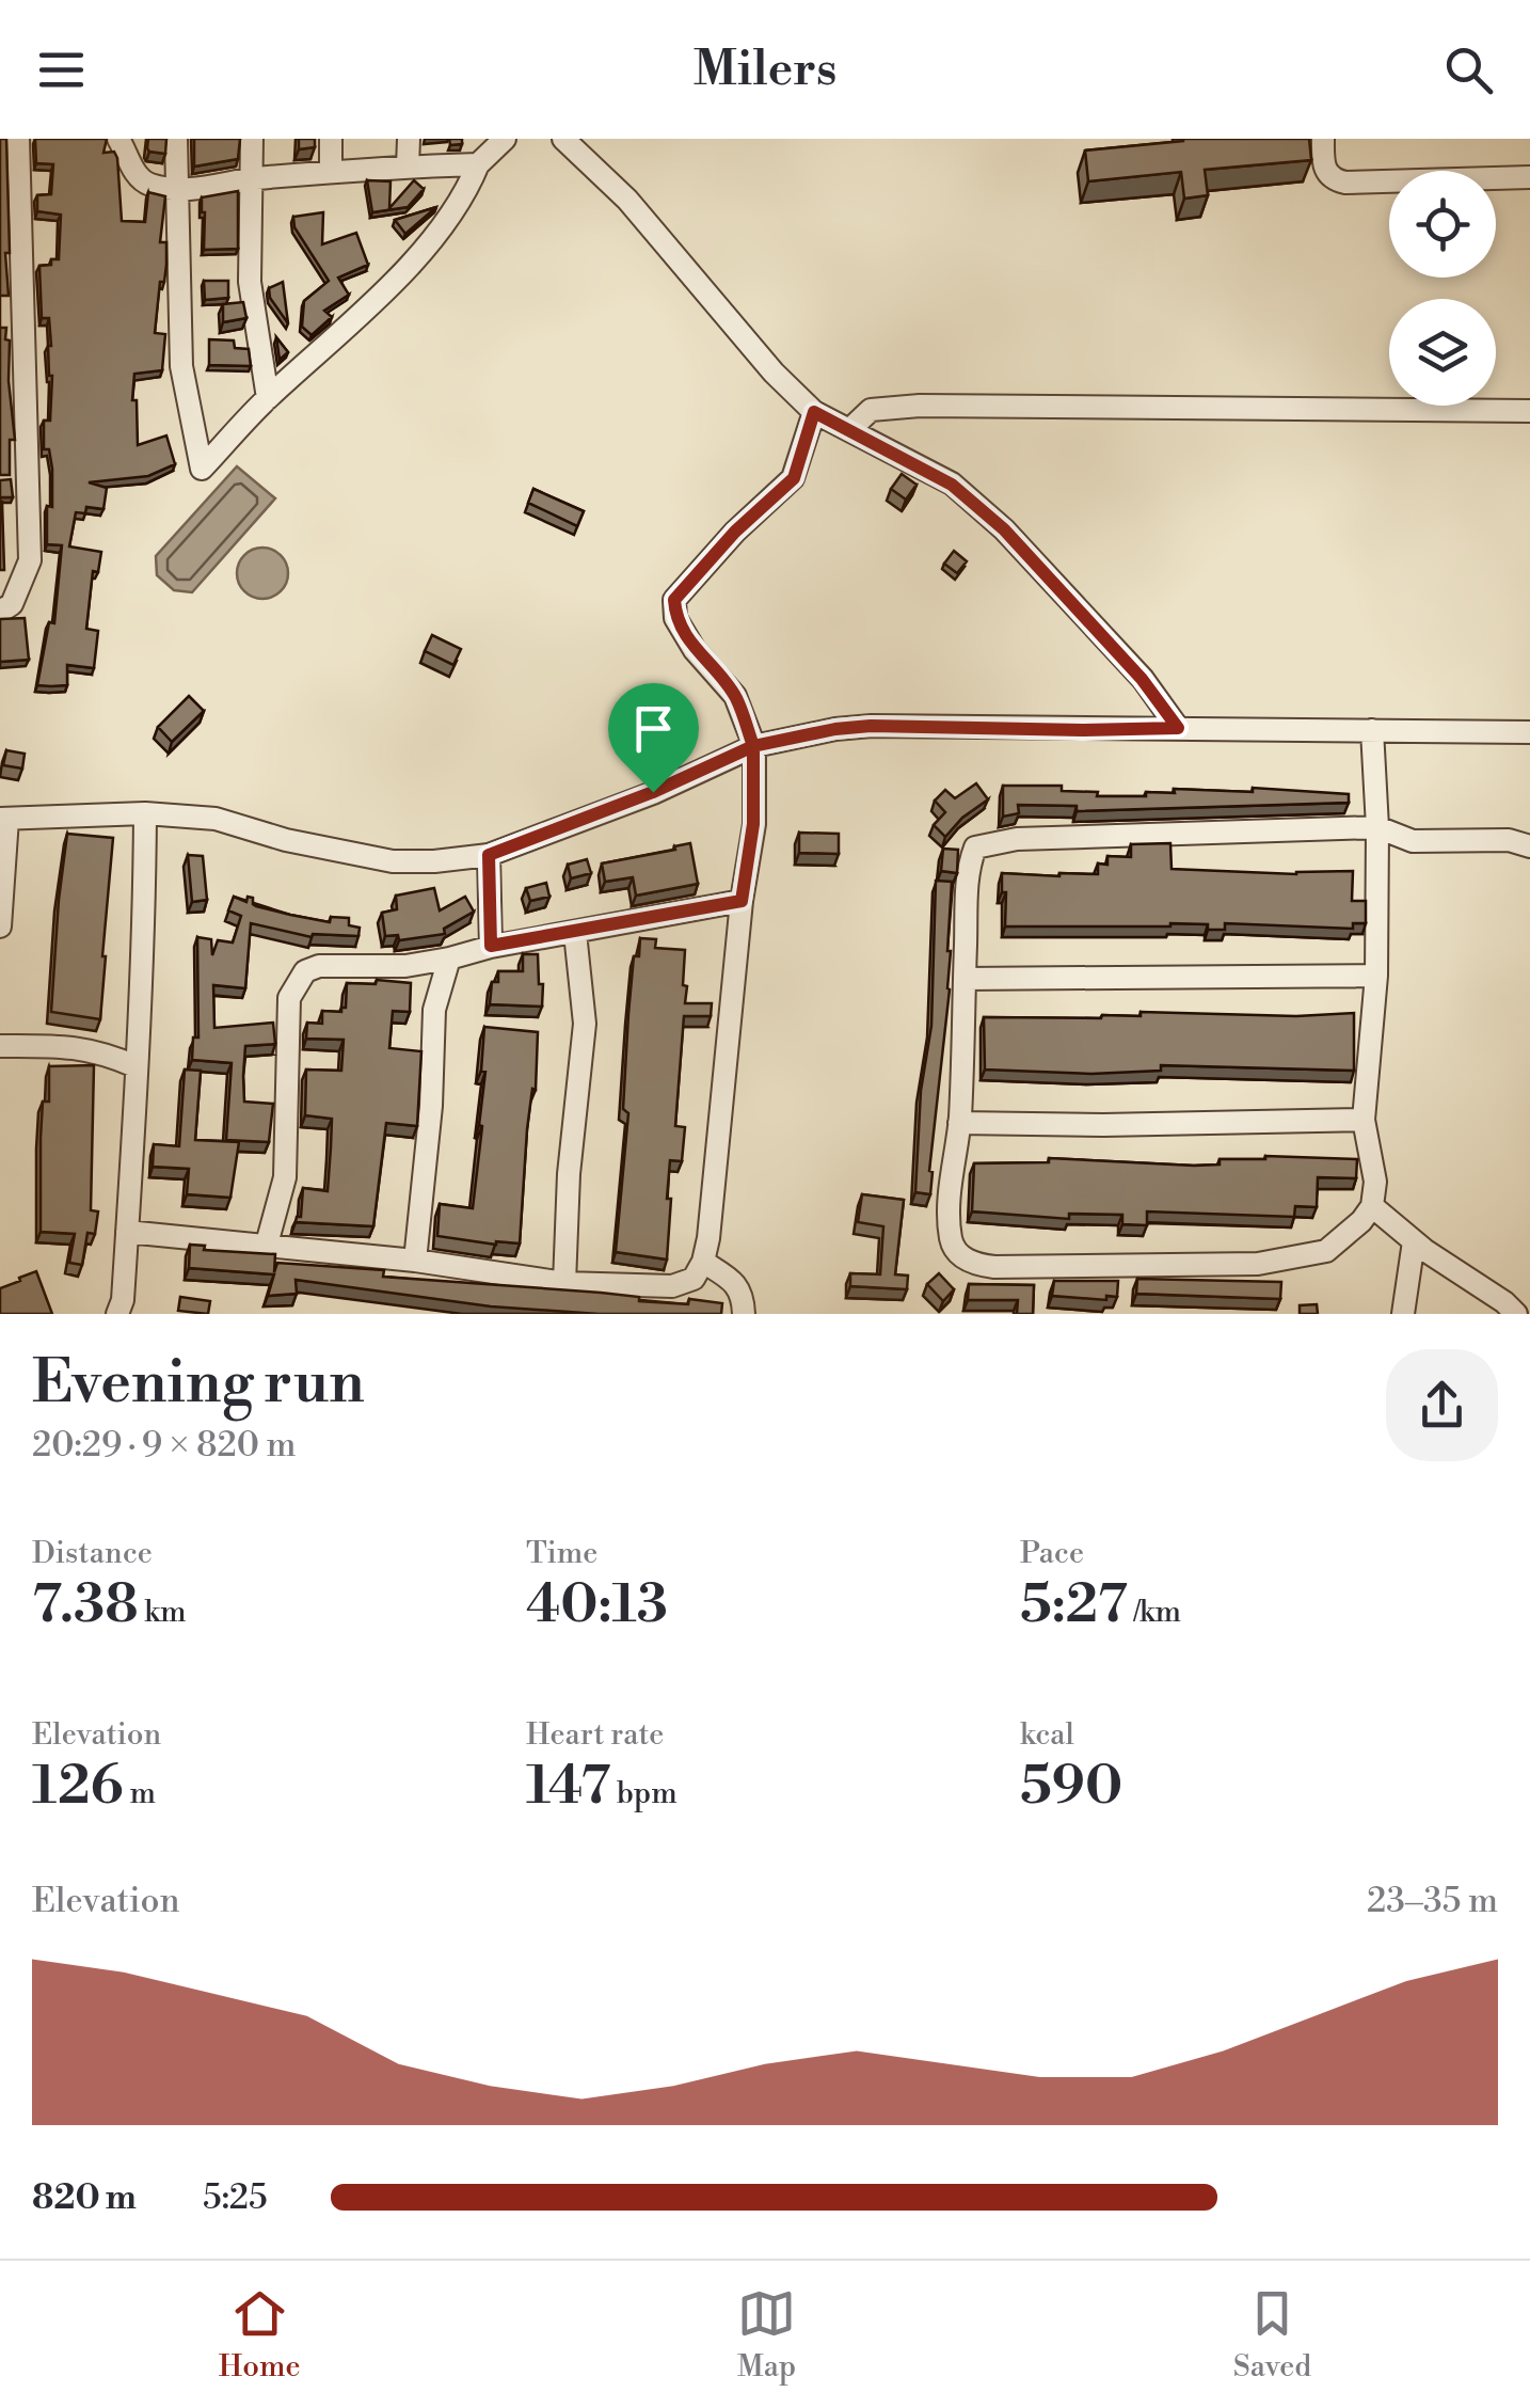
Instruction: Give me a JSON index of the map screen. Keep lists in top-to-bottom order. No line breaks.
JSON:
{"page":{"header":"Milers","heading":["Evening run","20:29 · 9 × 820 m"],"stats":[["Distance","7.38 km"],["Time","40:13"],["Pace","5:27 /km"],["Elevation","126 m"],["Heart rate","147 bpm"],["kcal","590"]],"chart":["Elevation","23–35 m"],"list":[{"name":"820 m","note":"5:25"}],"tabs":["Home","Map","Saved"]}}
